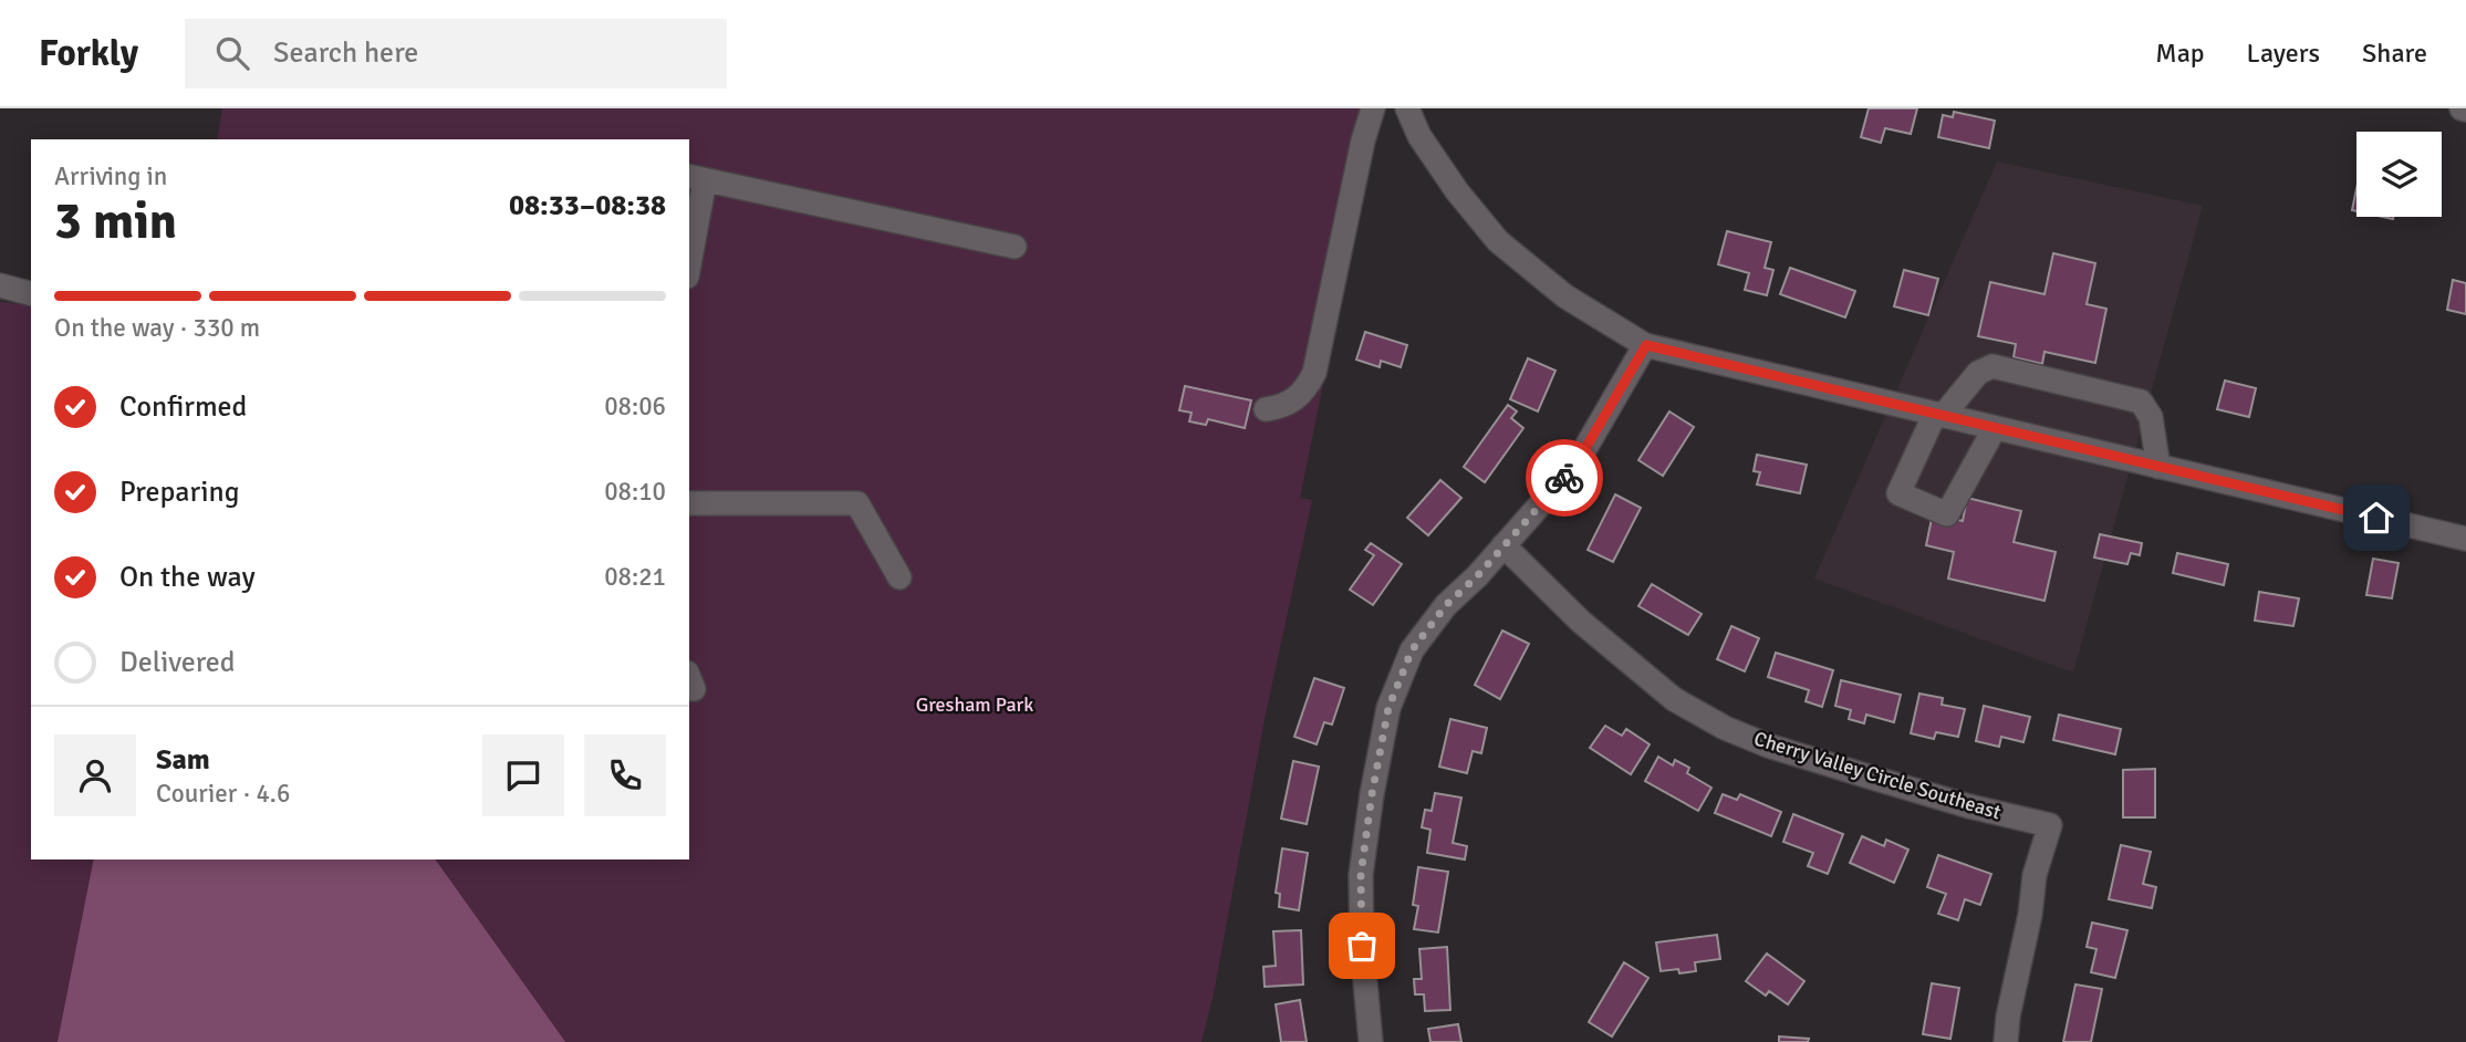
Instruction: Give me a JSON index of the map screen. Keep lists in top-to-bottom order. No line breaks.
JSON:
{"streets":{"street":["Cherry Valley Circle Southeast"]},"parks":["Gresham Park"],"page":{"header":"Forkly","search":"Search here","nav":["Map","Layers","Share"],"heading":["3 min","Arriving in","08:33–08:38"],"panel":["Sam","Courier · 4.6"],"bar":"On the way · 330 m","list":[["Confirmed","08:06"],["Preparing","08:10"],["On the way","08:21"],"Delivered"]}}
